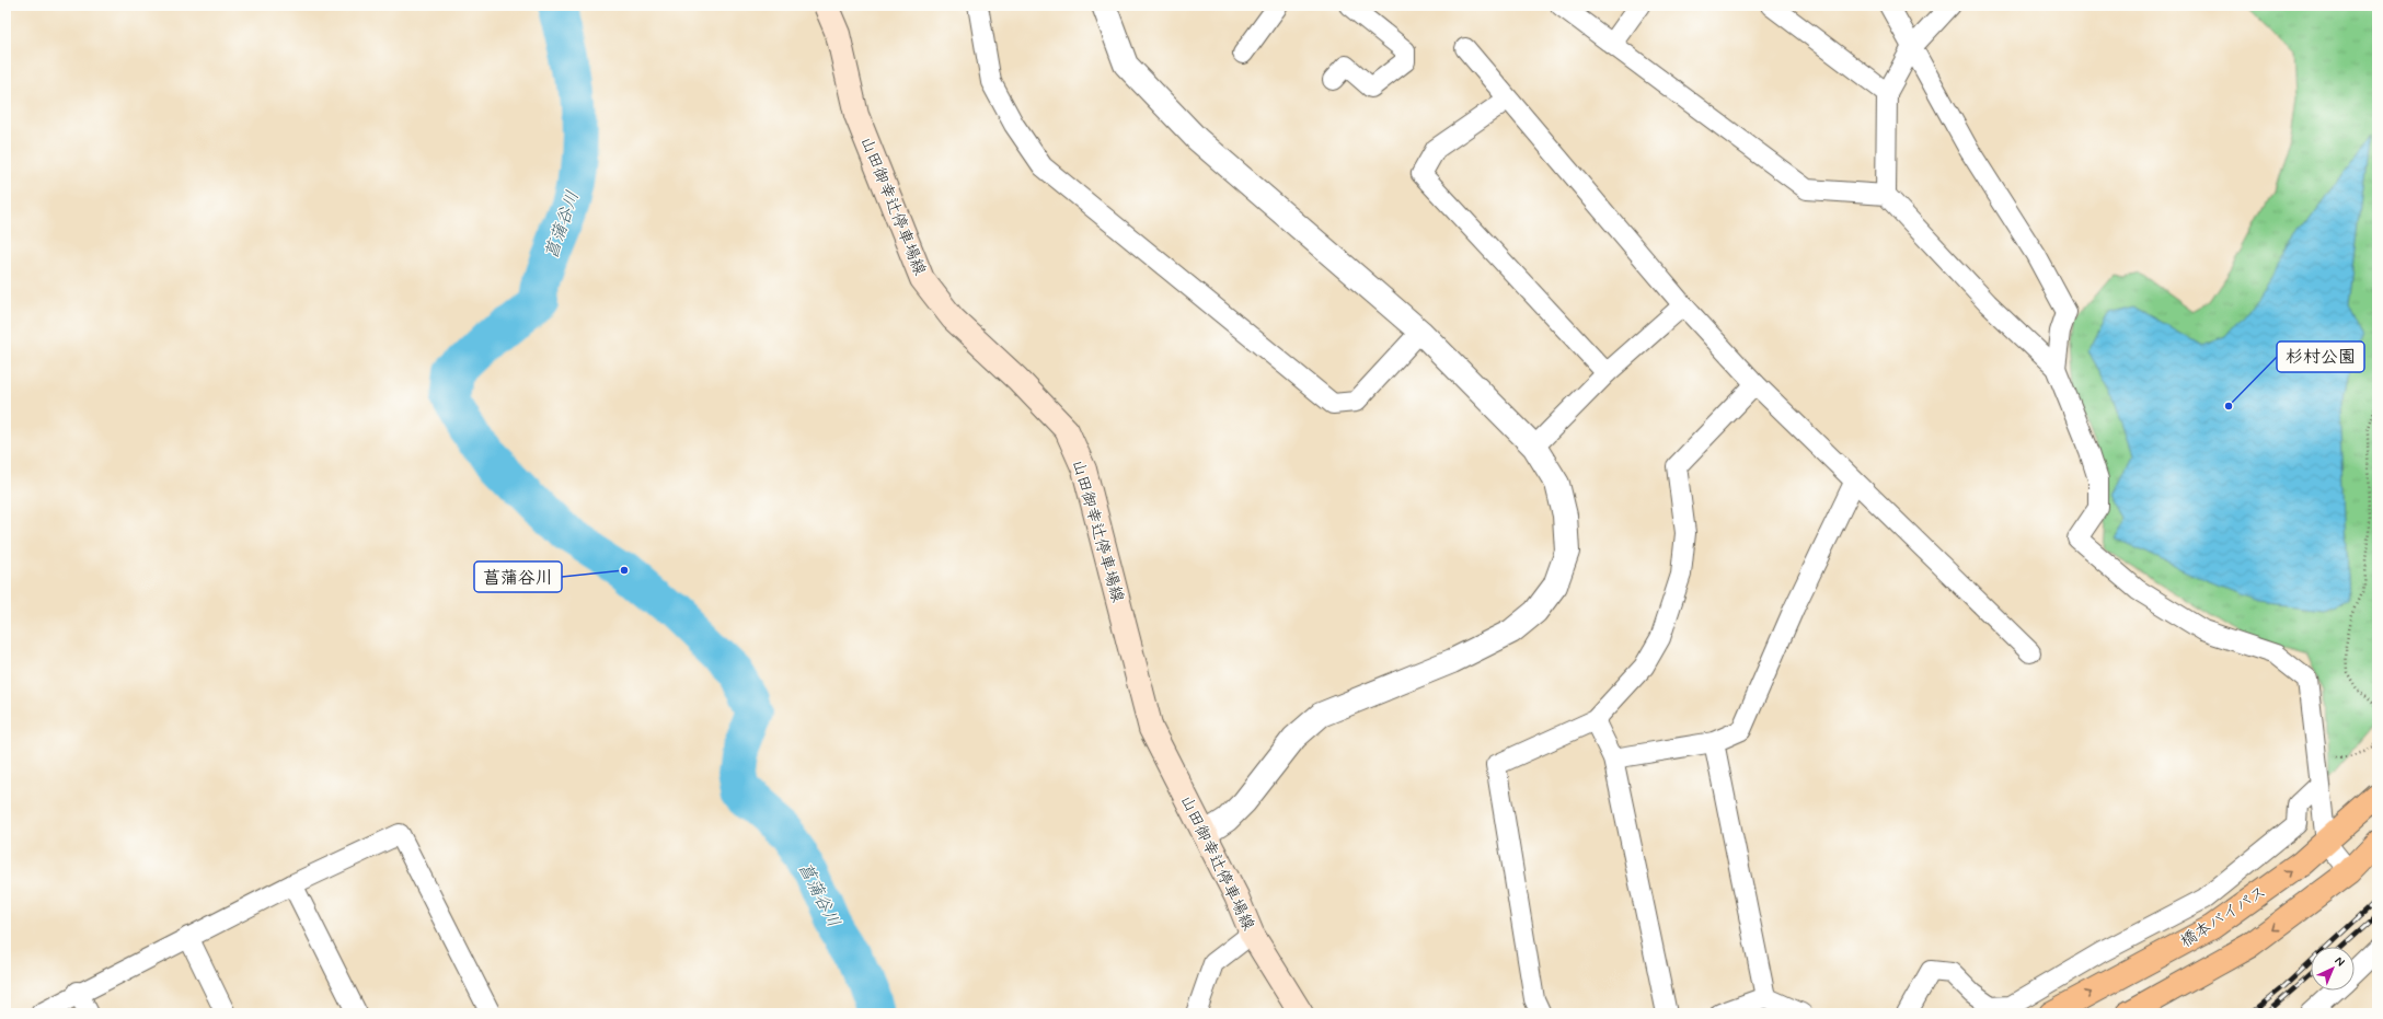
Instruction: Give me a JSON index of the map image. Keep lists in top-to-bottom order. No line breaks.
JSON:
{"streets":{"highway":["橋本バイパス"],"main road":["山田御幸辻停車場線"]},"water":["菖蒲谷川"],"places":["杉村公園","菖蒲谷川"],"north":"top right"}
